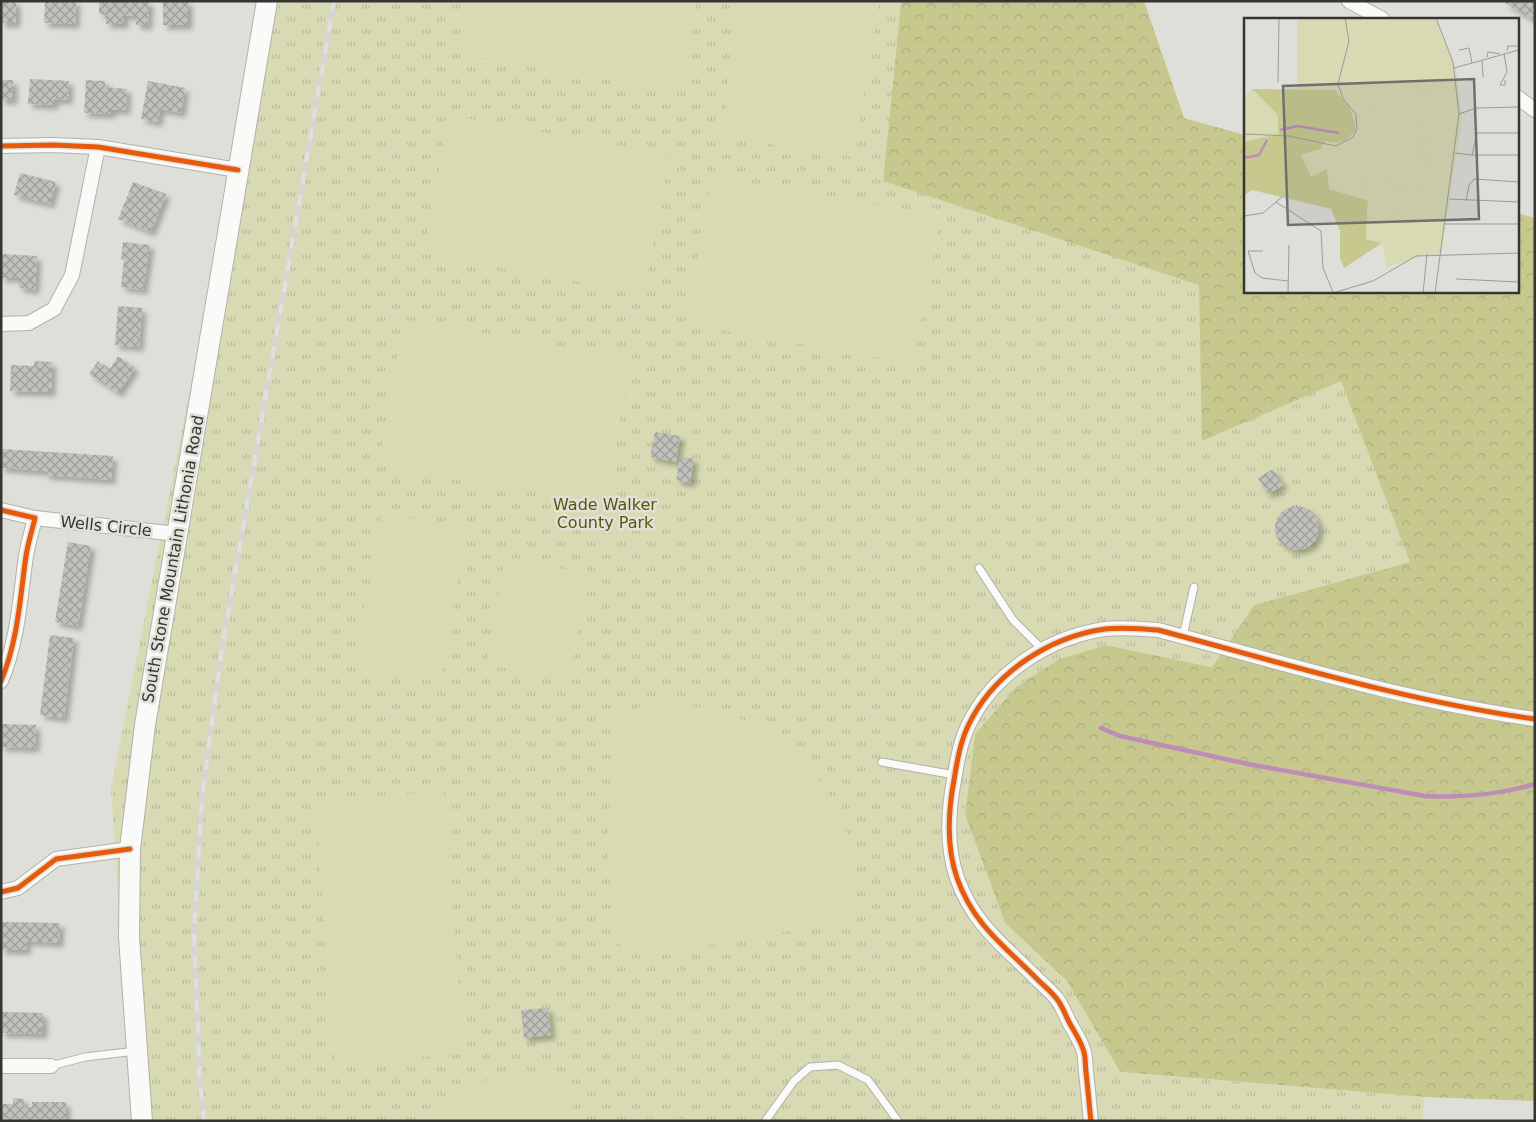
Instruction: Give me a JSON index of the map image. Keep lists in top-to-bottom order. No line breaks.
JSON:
{"streets":{"main road":["South Stone Mountain Lithonia Road"],"street":["Wells Circle"]},"crossings":[["Wells Circle","South Stone Mountain Lithonia Road"]],"parks":["Wade Walker County Park"]}
